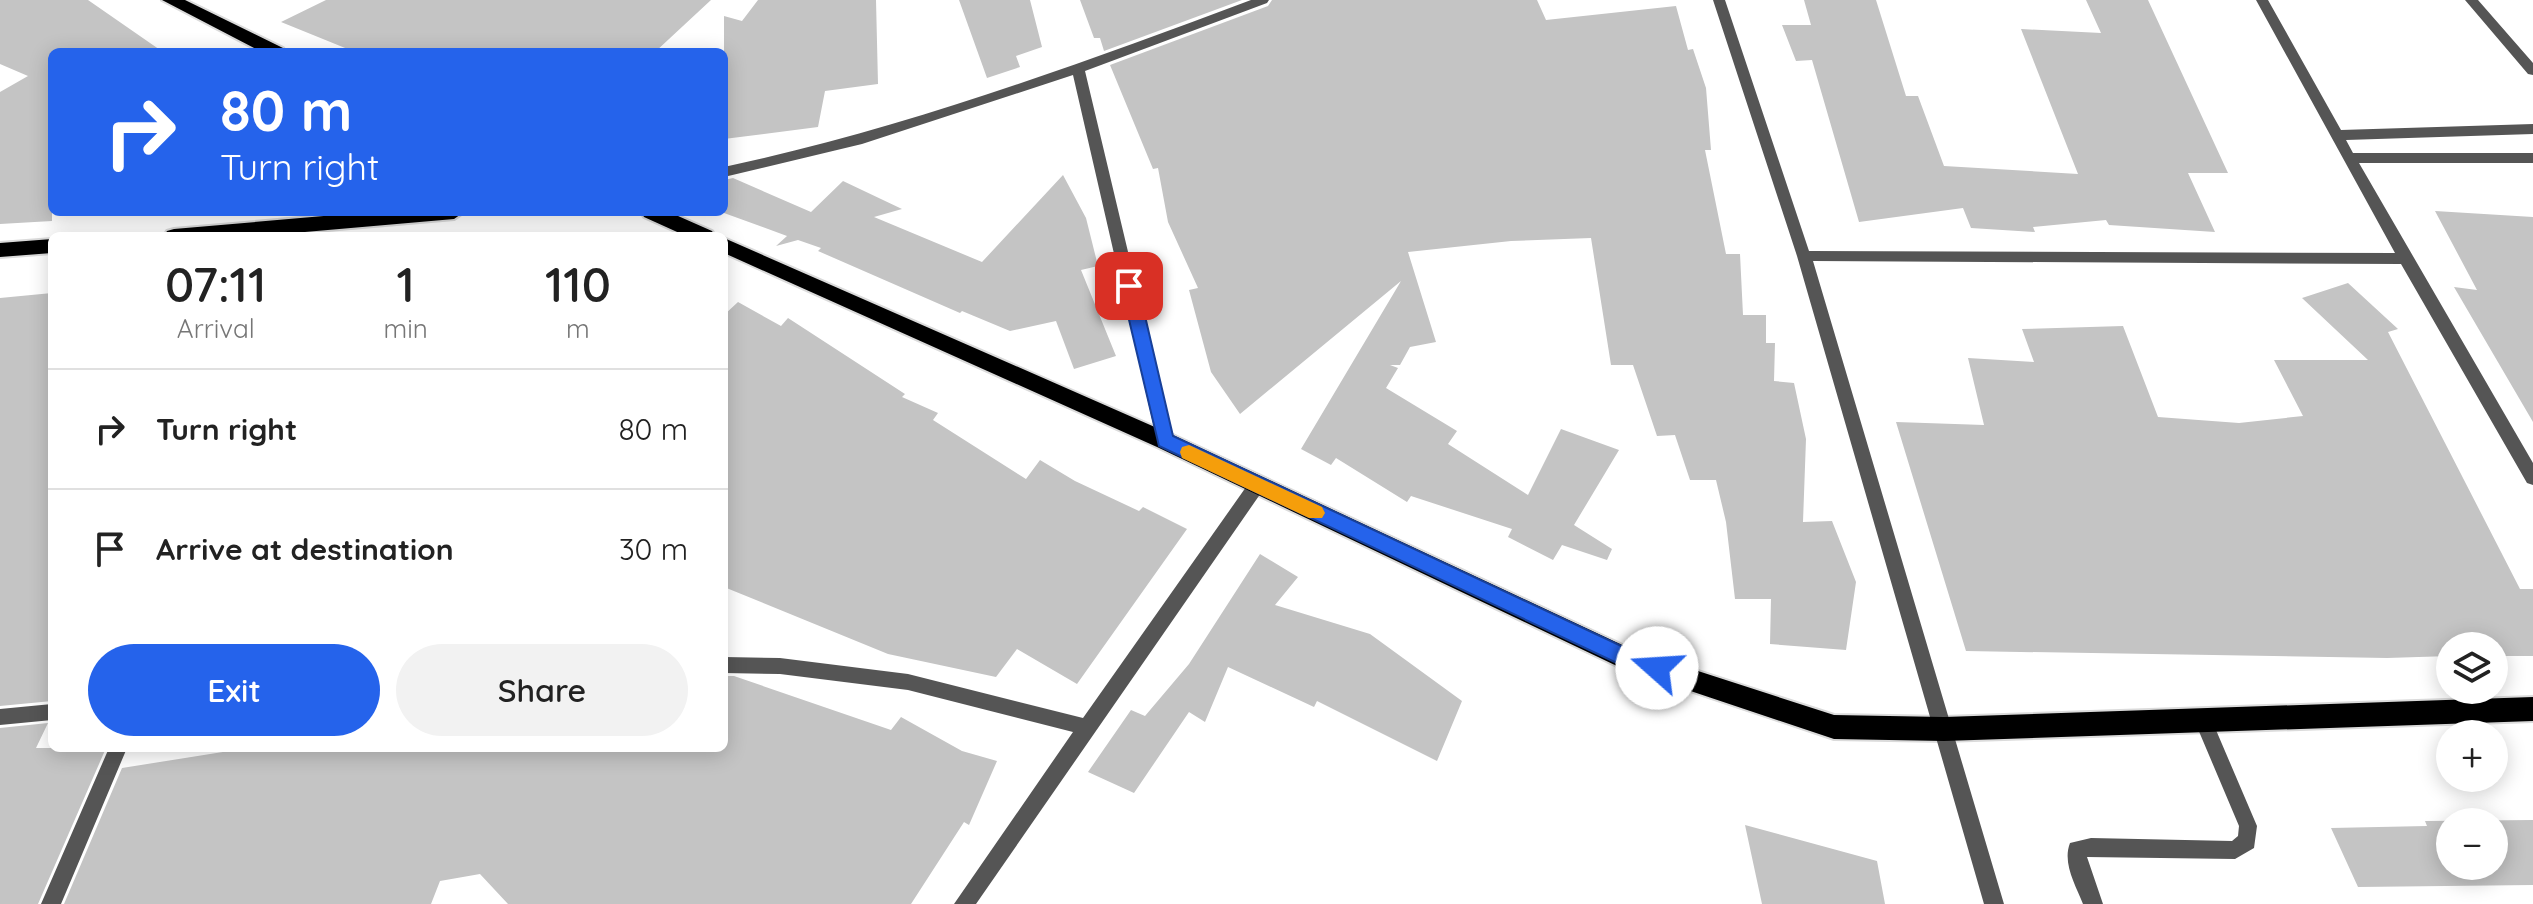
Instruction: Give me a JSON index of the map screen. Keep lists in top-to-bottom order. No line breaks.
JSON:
{"page":{"turn":["80 m","Turn right"],"eta":["07:11","Arrival","1","min","110","m"],"list":[{"name":"Turn right","value":"80 m"},{"name":"Arrive at destination","value":"30 m"}],"buttons":["Exit","Share"],"map_buttons":["+","−"]}}
